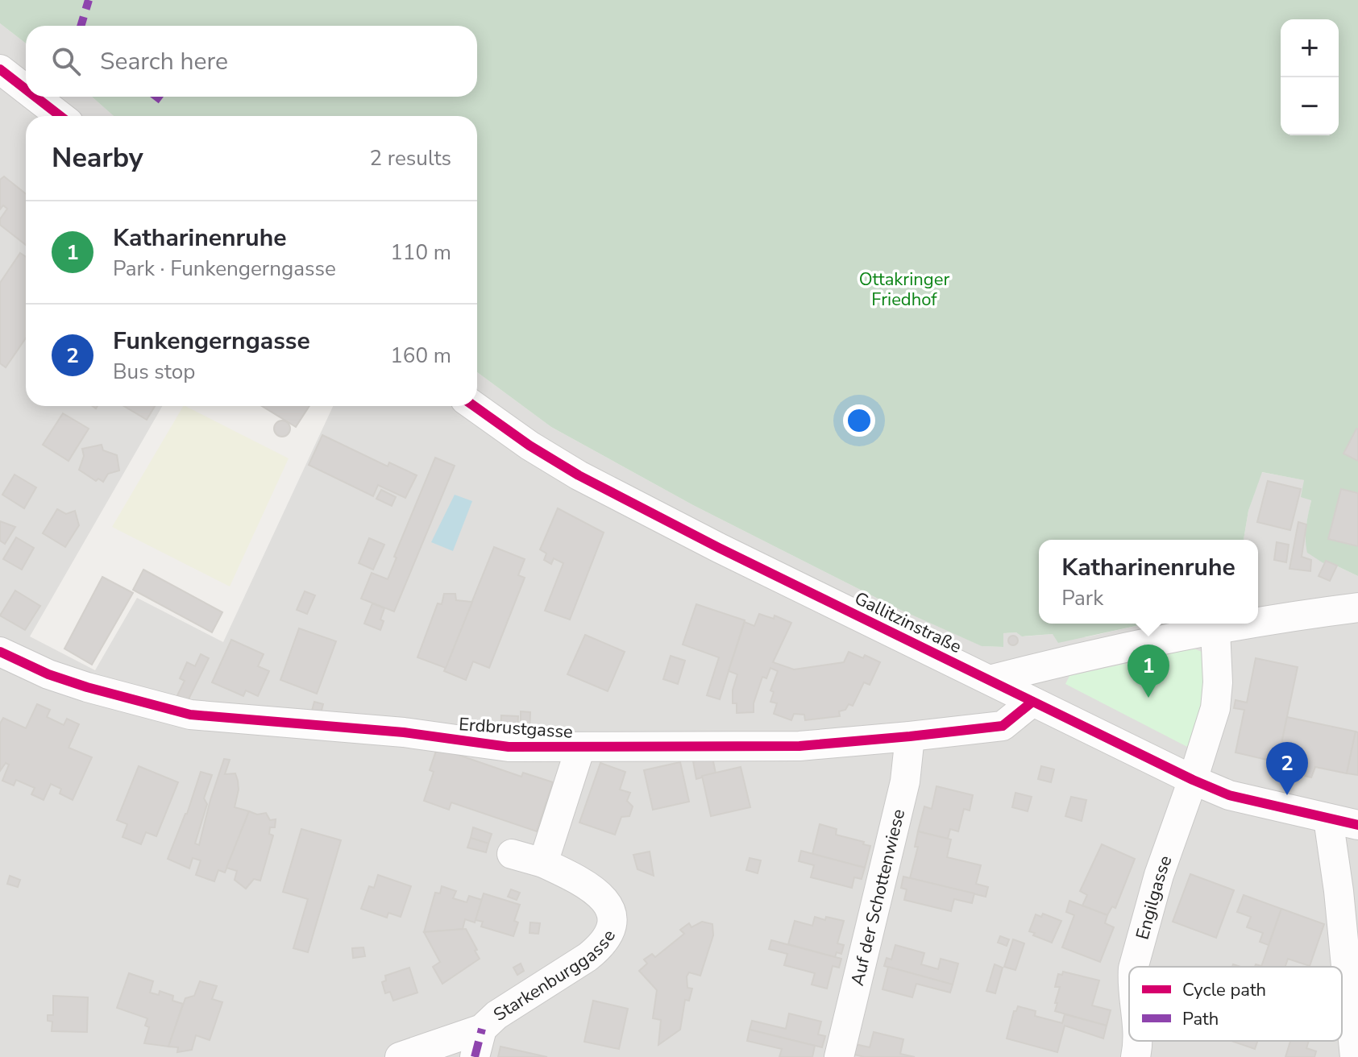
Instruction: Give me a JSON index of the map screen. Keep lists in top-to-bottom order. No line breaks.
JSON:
{"streets":{"street":["Gallitzinstraße","Erdbrustgasse","Auf der Schottenwiese","Engilgasse","Starkenburggasse"]},"crossings":[["Gallitzinstraße","Erdbrustgasse"],["Gallitzinstraße","Engilgasse"],["Erdbrustgasse","Auf der Schottenwiese"]],"parks":["Ottakringer Friedhof"],"legend":["Cycle path","Path"],"page":{"map_buttons":["+","−"],"search":"Search here","heading":["Nearby","2 results"],"list":[{"mark":"1","name":"Katharinenruhe","note":"Park · Funkengerngasse","value":"110 m"},{"mark":"2","name":"Funkengerngasse","note":"Bus stop","value":"160 m"}],"popup":["Katharinenruhe","Park"],"pins":["1","2"]}}
